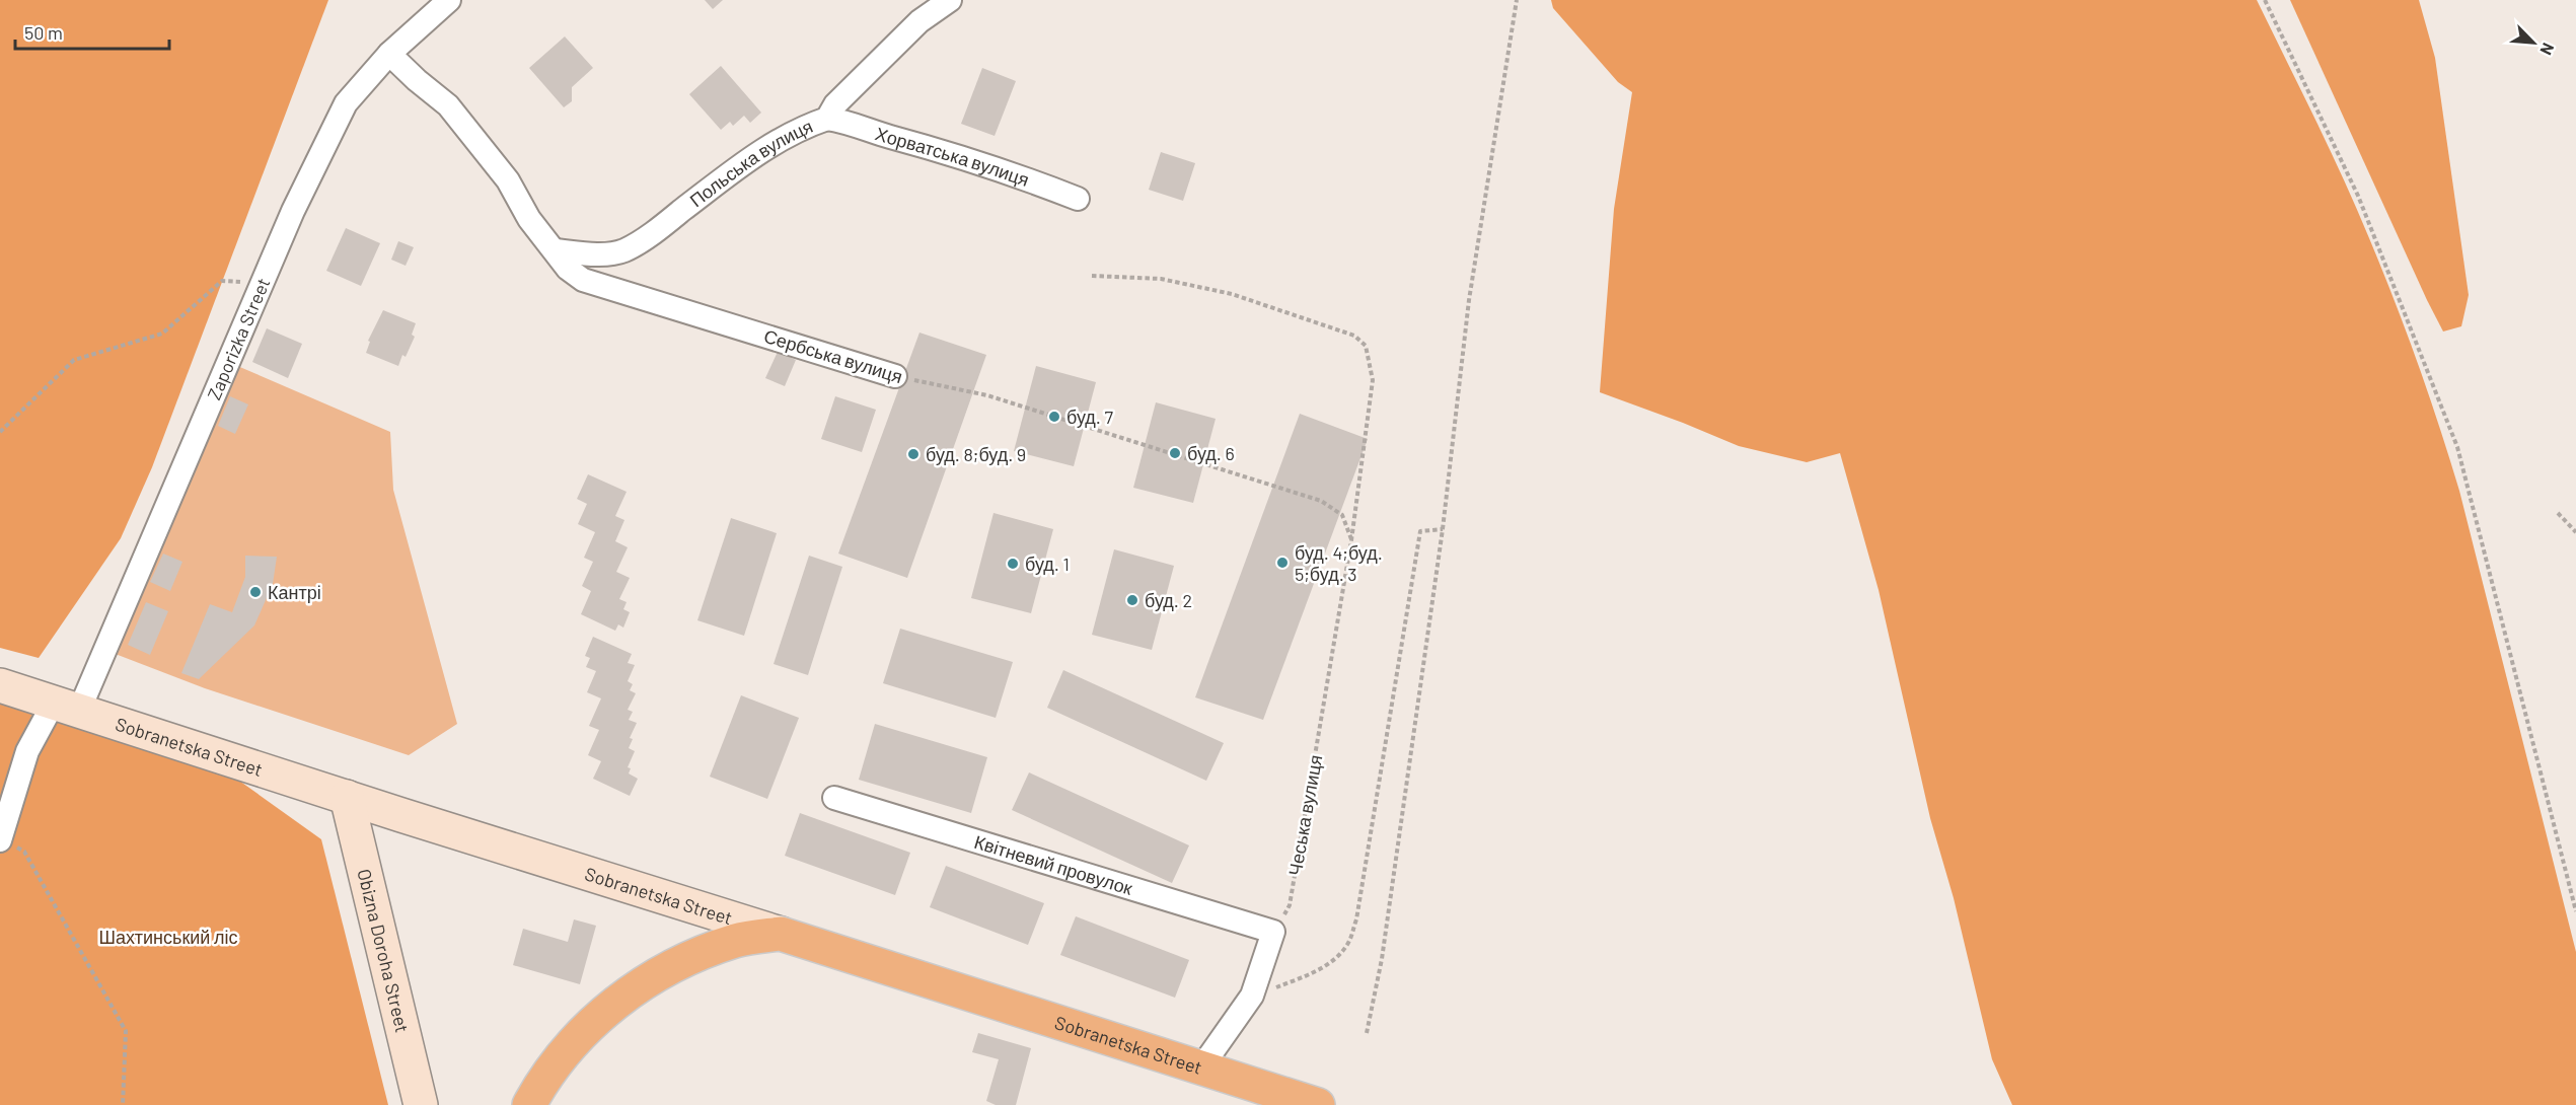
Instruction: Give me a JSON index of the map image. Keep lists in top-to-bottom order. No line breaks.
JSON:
{"streets":{"highway":["Sobranetska Street"],"main road":["Obizna Doroha Street"],"street":["Хорватська вулиця","Польська вулиця","Zaporizka Street","Сербська вулиця","Квітневий провулок"],"path":["Чеська вулиця"]},"crossings":[["Хорватська вулиця","Польська вулиця"],["Польська вулиця","Сербська вулиця"],["Zaporizka Street","Сербська вулиця"],["Zaporizka Street","Sobranetska Street"],["Сербська вулиця","Чеська вулиця"],["Sobranetska Street","Obizna Doroha Street"],["Чеська вулиця","Квітневий провулок"]],"parks":["Шахтинський ліс"],"places":["буд. 7","буд. 6","буд. 8;буд. 9","буд. 4;буд. 5;буд. 3","буд. 1","Кантрі","буд. 2"],"scale_bar":"50 m","north":"bottom right"}
